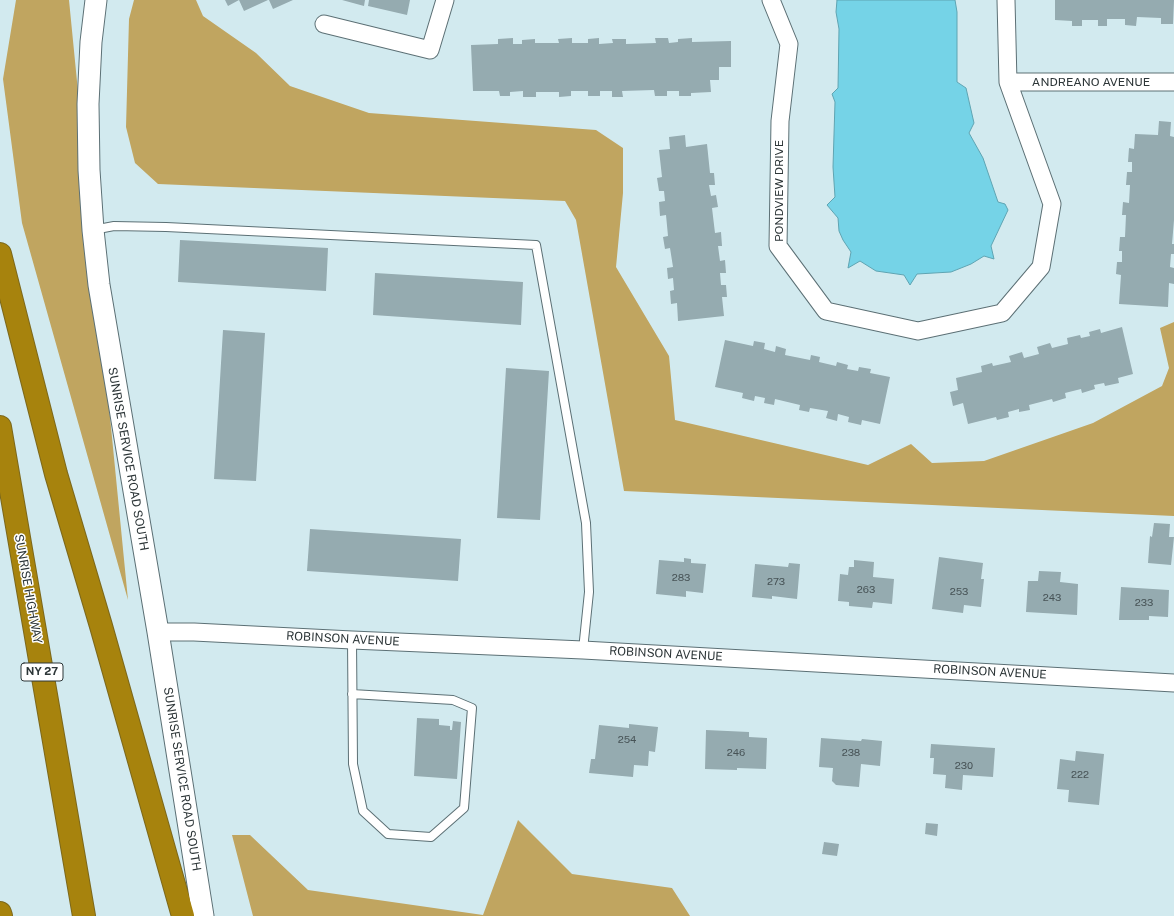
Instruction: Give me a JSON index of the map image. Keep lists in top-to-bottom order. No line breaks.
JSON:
{"streets":{"highway":["SUNRISE HIGHWAY","NY 27"],"street":["ANDREANO AVENUE","PONDVIEW DRIVE","SUNRISE SERVICE ROAD SOUTH","ROBINSON AVENUE"]},"crossings":[["ANDREANO AVENUE","PONDVIEW DRIVE"],["SUNRISE SERVICE ROAD SOUTH","ROBINSON AVENUE"]],"house_numbers":["283","273","263","253","243","233","254","246","238","230","222"]}
